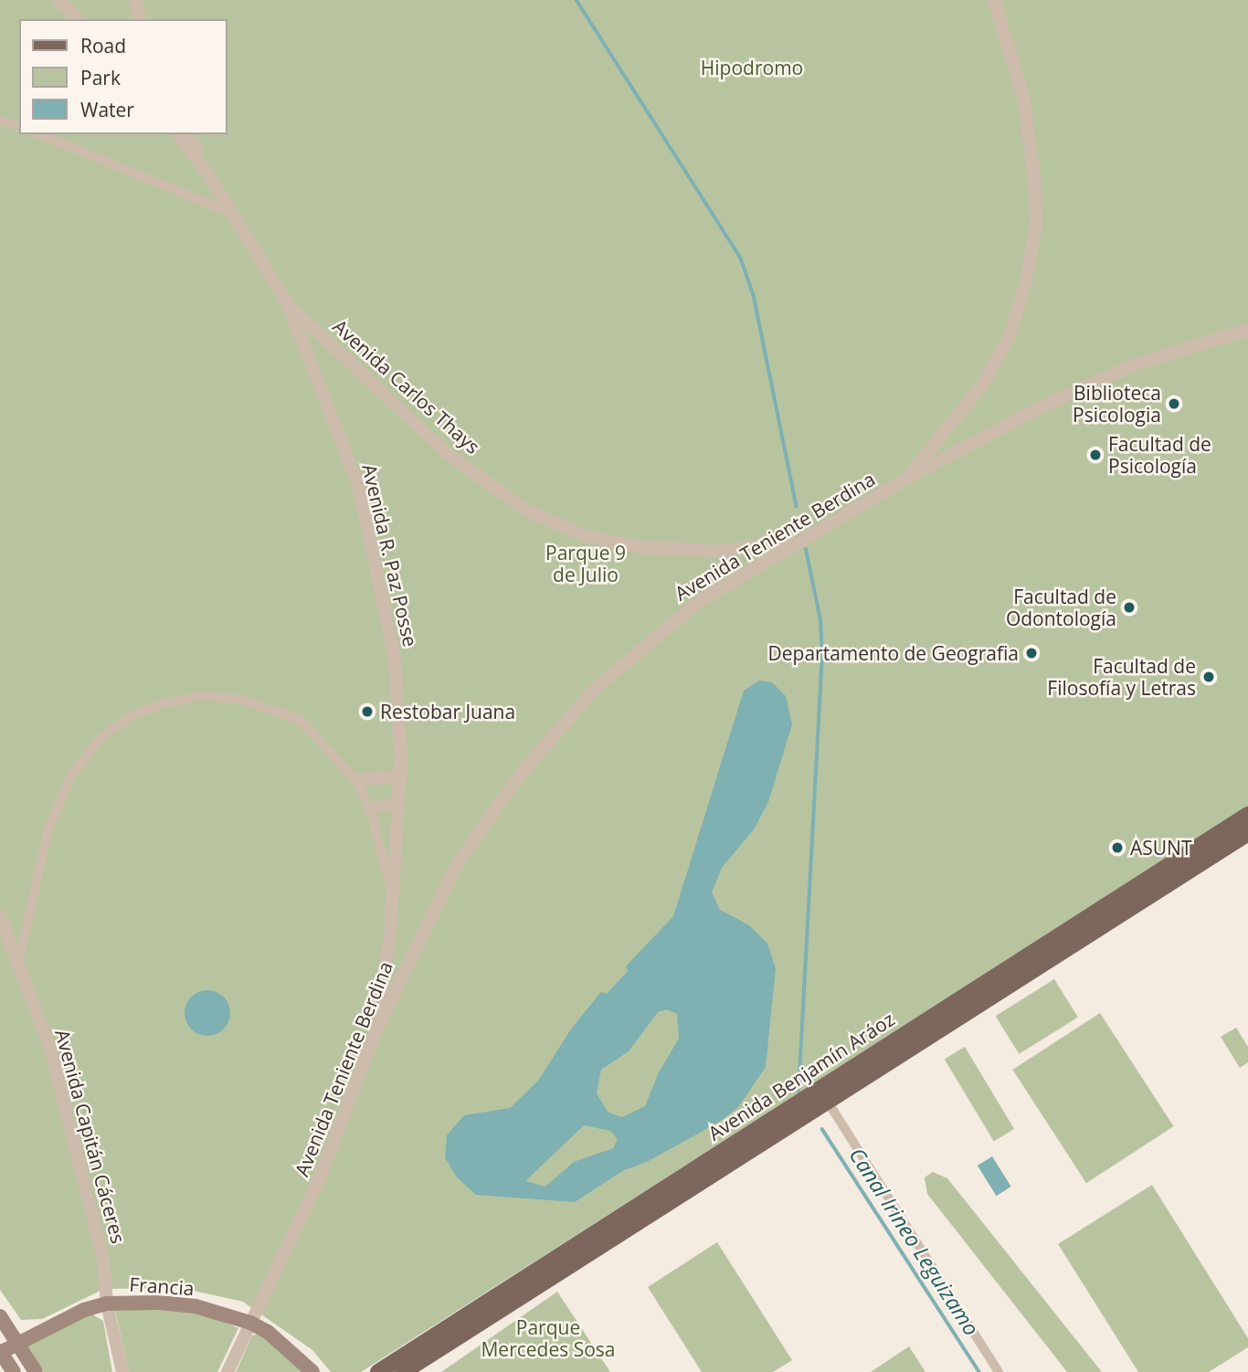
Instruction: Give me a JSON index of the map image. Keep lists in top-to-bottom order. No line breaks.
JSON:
{"streets":{"main road":["Avenida Benjamín Aráoz","Francia"],"street":["Avenida Carlos Thays","Avenida Teniente Berdina","Avenida R. Paz Posse","Avenida Capitán Cáceres"]},"crossings":[["Avenida Carlos Thays","Avenida Teniente Berdina"],["Avenida Carlos Thays","Avenida R. Paz Posse"],["Avenida Teniente Berdina","Avenida R. Paz Posse"],["Avenida Teniente Berdina","Francia"],["Avenida Capitán Cáceres","Francia"]],"water":["Canal Irineo Leguizamo"],"parks":["Hipodromo","Parque 9 de Julio","Parque Mercedes Sosa"],"places":["Biblioteca Psicologia","Facultad de Psicología","Facultad de Odontología","Departamento de Geografia","Facultad de Filosofía y Letras","Restobar Juana","ASUNT"],"legend":["Road","Park","Water"]}
